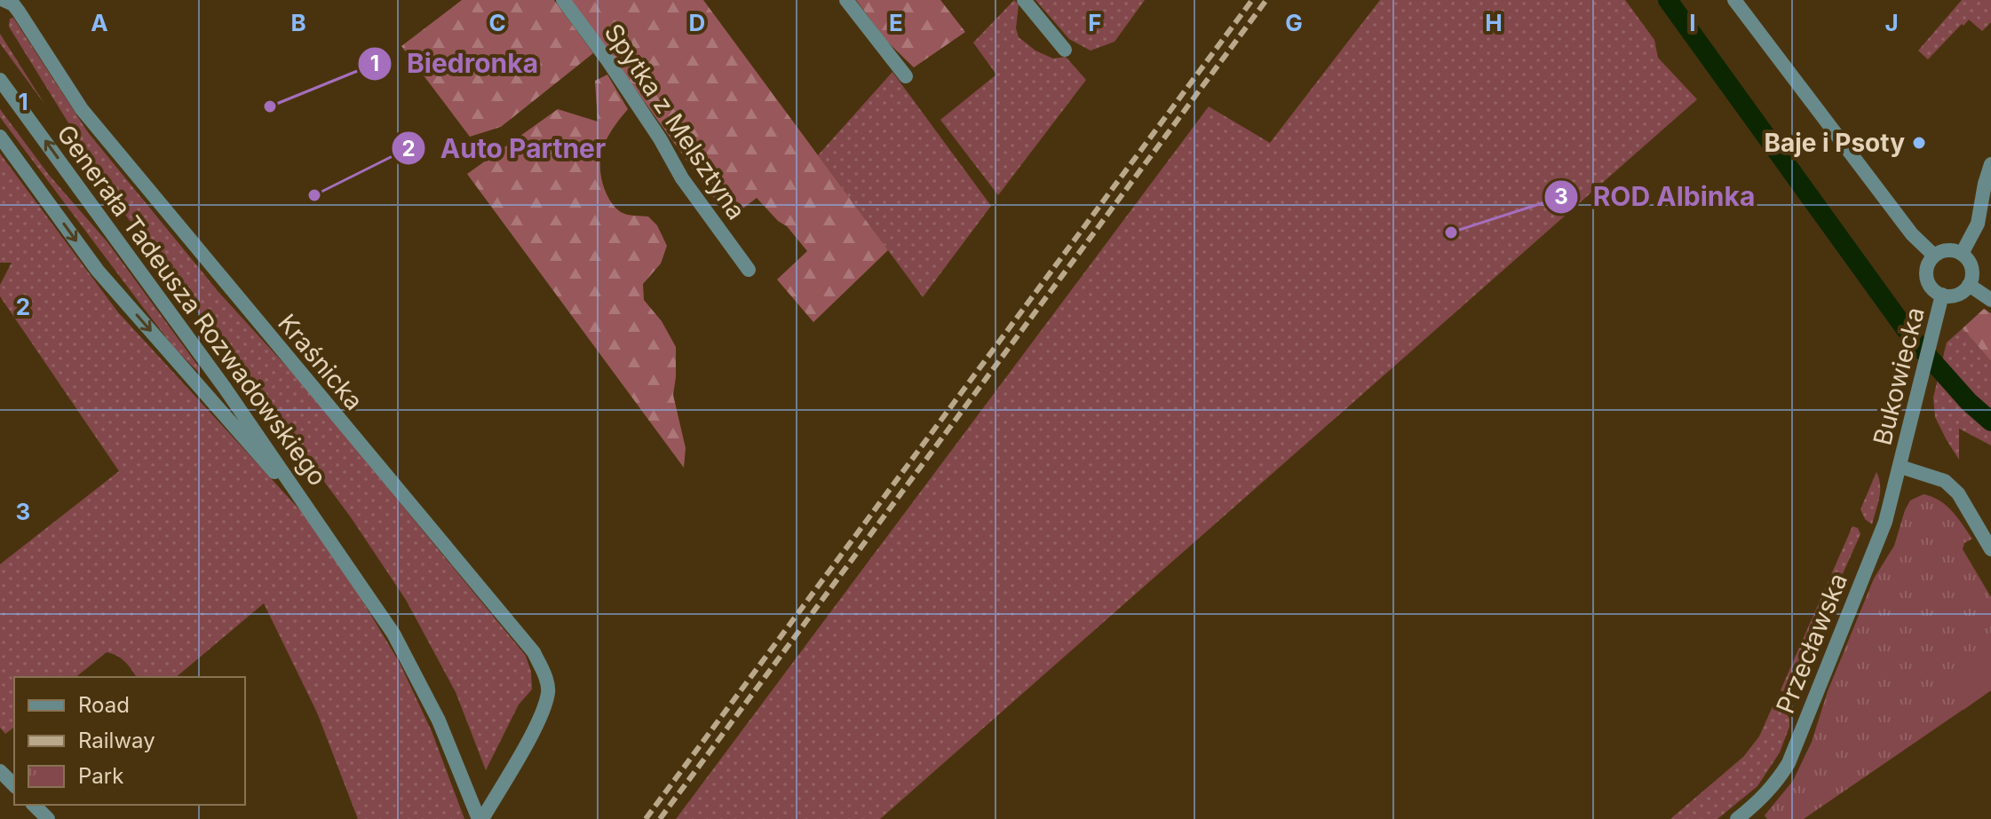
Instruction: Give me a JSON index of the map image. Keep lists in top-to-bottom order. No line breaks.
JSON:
{"streets":{"street":["Spytka z Melsztyna","Generała Tadeusza Rozwadowskiego","Kraśnicka","Bukowiecka","Przecławska"]},"crossings":[["Generała Tadeusza Rozwadowskiego","Kraśnicka"],["Bukowiecka","Przecławska"]],"places":["Biedronka","Baje i Psoty","Auto Partner","ROD Albinka"],"legend":["Road","Railway","Park"],"grid":{"columns":["A","B","C","D","E","F","G","H","I","J"],"rows":["1","2","3"]}}
